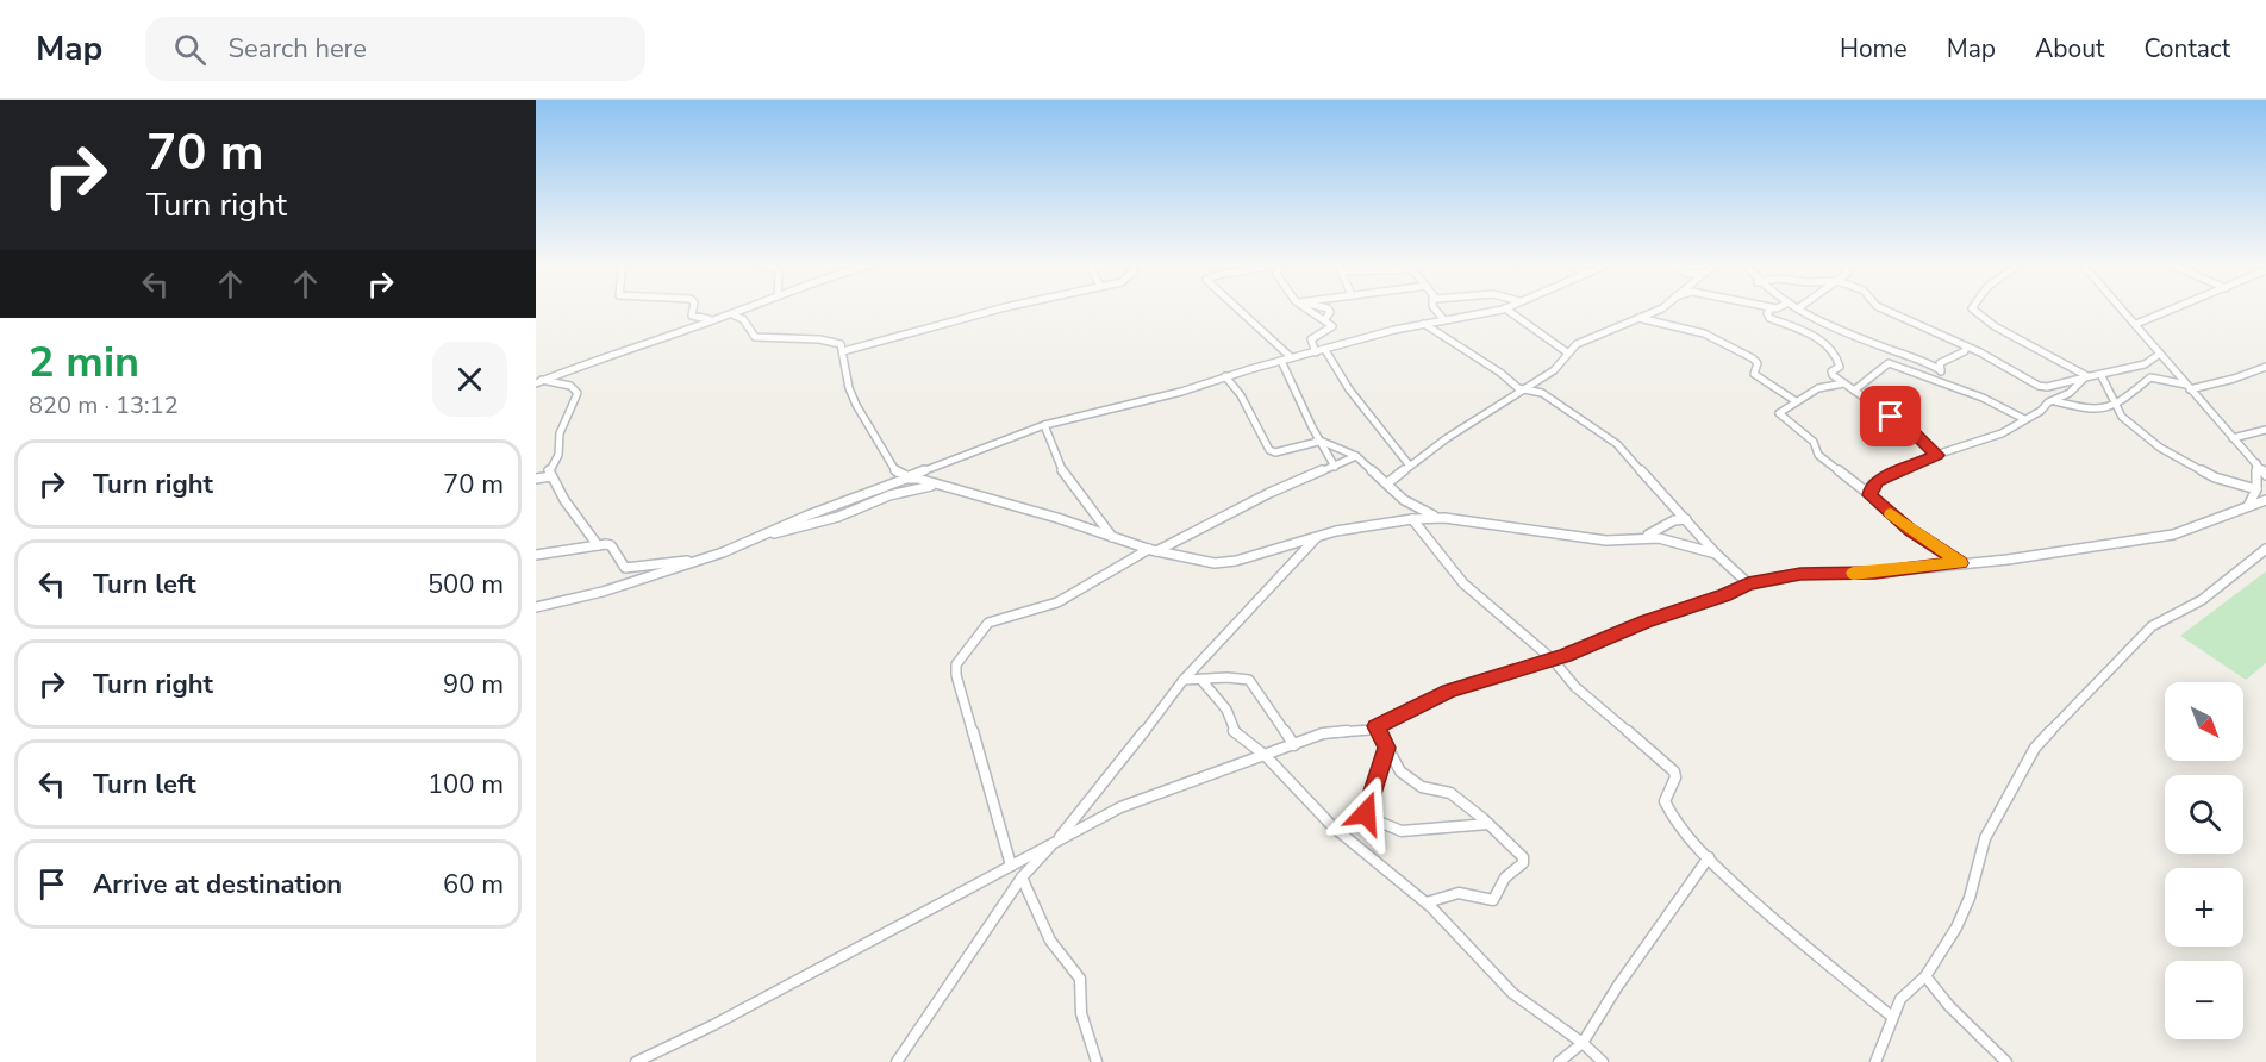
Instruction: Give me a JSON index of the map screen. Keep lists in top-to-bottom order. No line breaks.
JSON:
{"north":"bottom right","page":{"header":"Map","search":"Search here","nav":["Home","Map","About","Contact"],"turn":["70 m","Turn right"],"heading":["2 min","820 m · 13:12"],"list":[{"name":"Turn right","value":"70 m"},{"name":"Turn left","value":"500 m"},{"name":"Turn right","value":"90 m"},{"name":"Turn left","value":"100 m"},{"name":"Arrive at destination","value":"60 m"}],"map_buttons":["+","−"]}}
